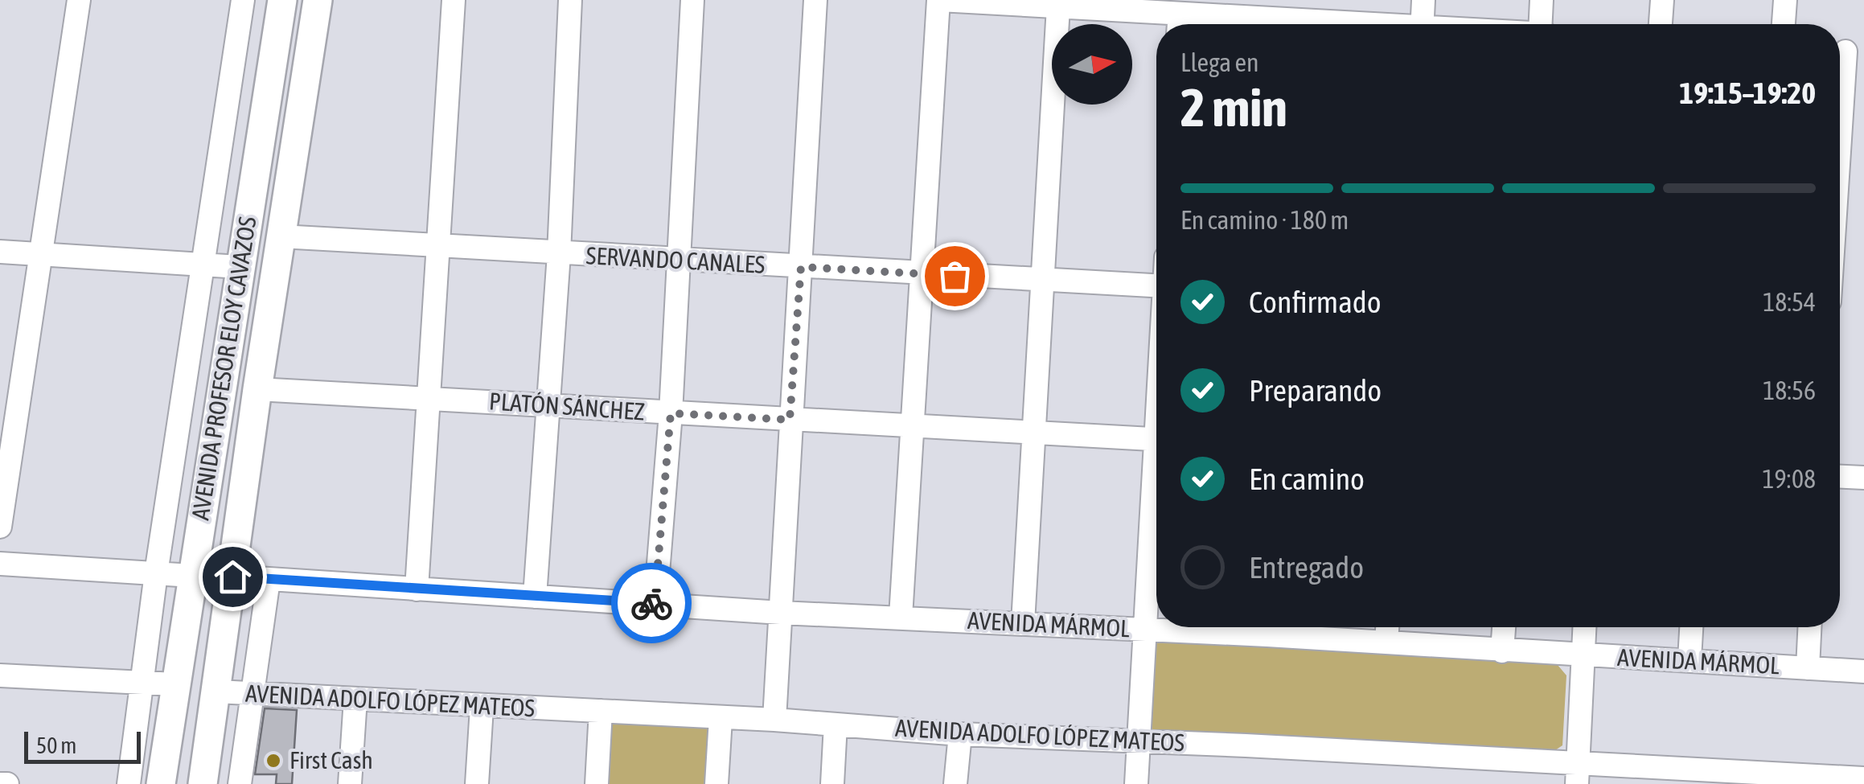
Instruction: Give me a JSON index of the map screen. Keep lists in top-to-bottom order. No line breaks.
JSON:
{"streets":{"main road":["AVENIDA PROFESOR ELOY CAVAZOS"],"street":["SERVANDO CANALES","PLATÓN SÁNCHEZ","AVENIDA MÁRMOL","AVENIDA ADOLFO LÓPEZ MATEOS"]},"crossings":[["SERVANDO CANALES","AVENIDA PROFESOR ELOY CAVAZOS"],["AVENIDA PROFESOR ELOY CAVAZOS","PLATÓN SÁNCHEZ"],["AVENIDA PROFESOR ELOY CAVAZOS","AVENIDA MÁRMOL"],["AVENIDA PROFESOR ELOY CAVAZOS","AVENIDA ADOLFO LÓPEZ MATEOS"]],"places":["First Cash"],"scale_bar":"50 m","north":"right","page":{"heading":["2 min","Llega en","19:15–19:20"],"bar":"En camino · 180 m","list":[["Confirmado","18:54"],["Preparando","18:56"],["En camino","19:08"],"Entregado"],"scale":"50 m"}}
